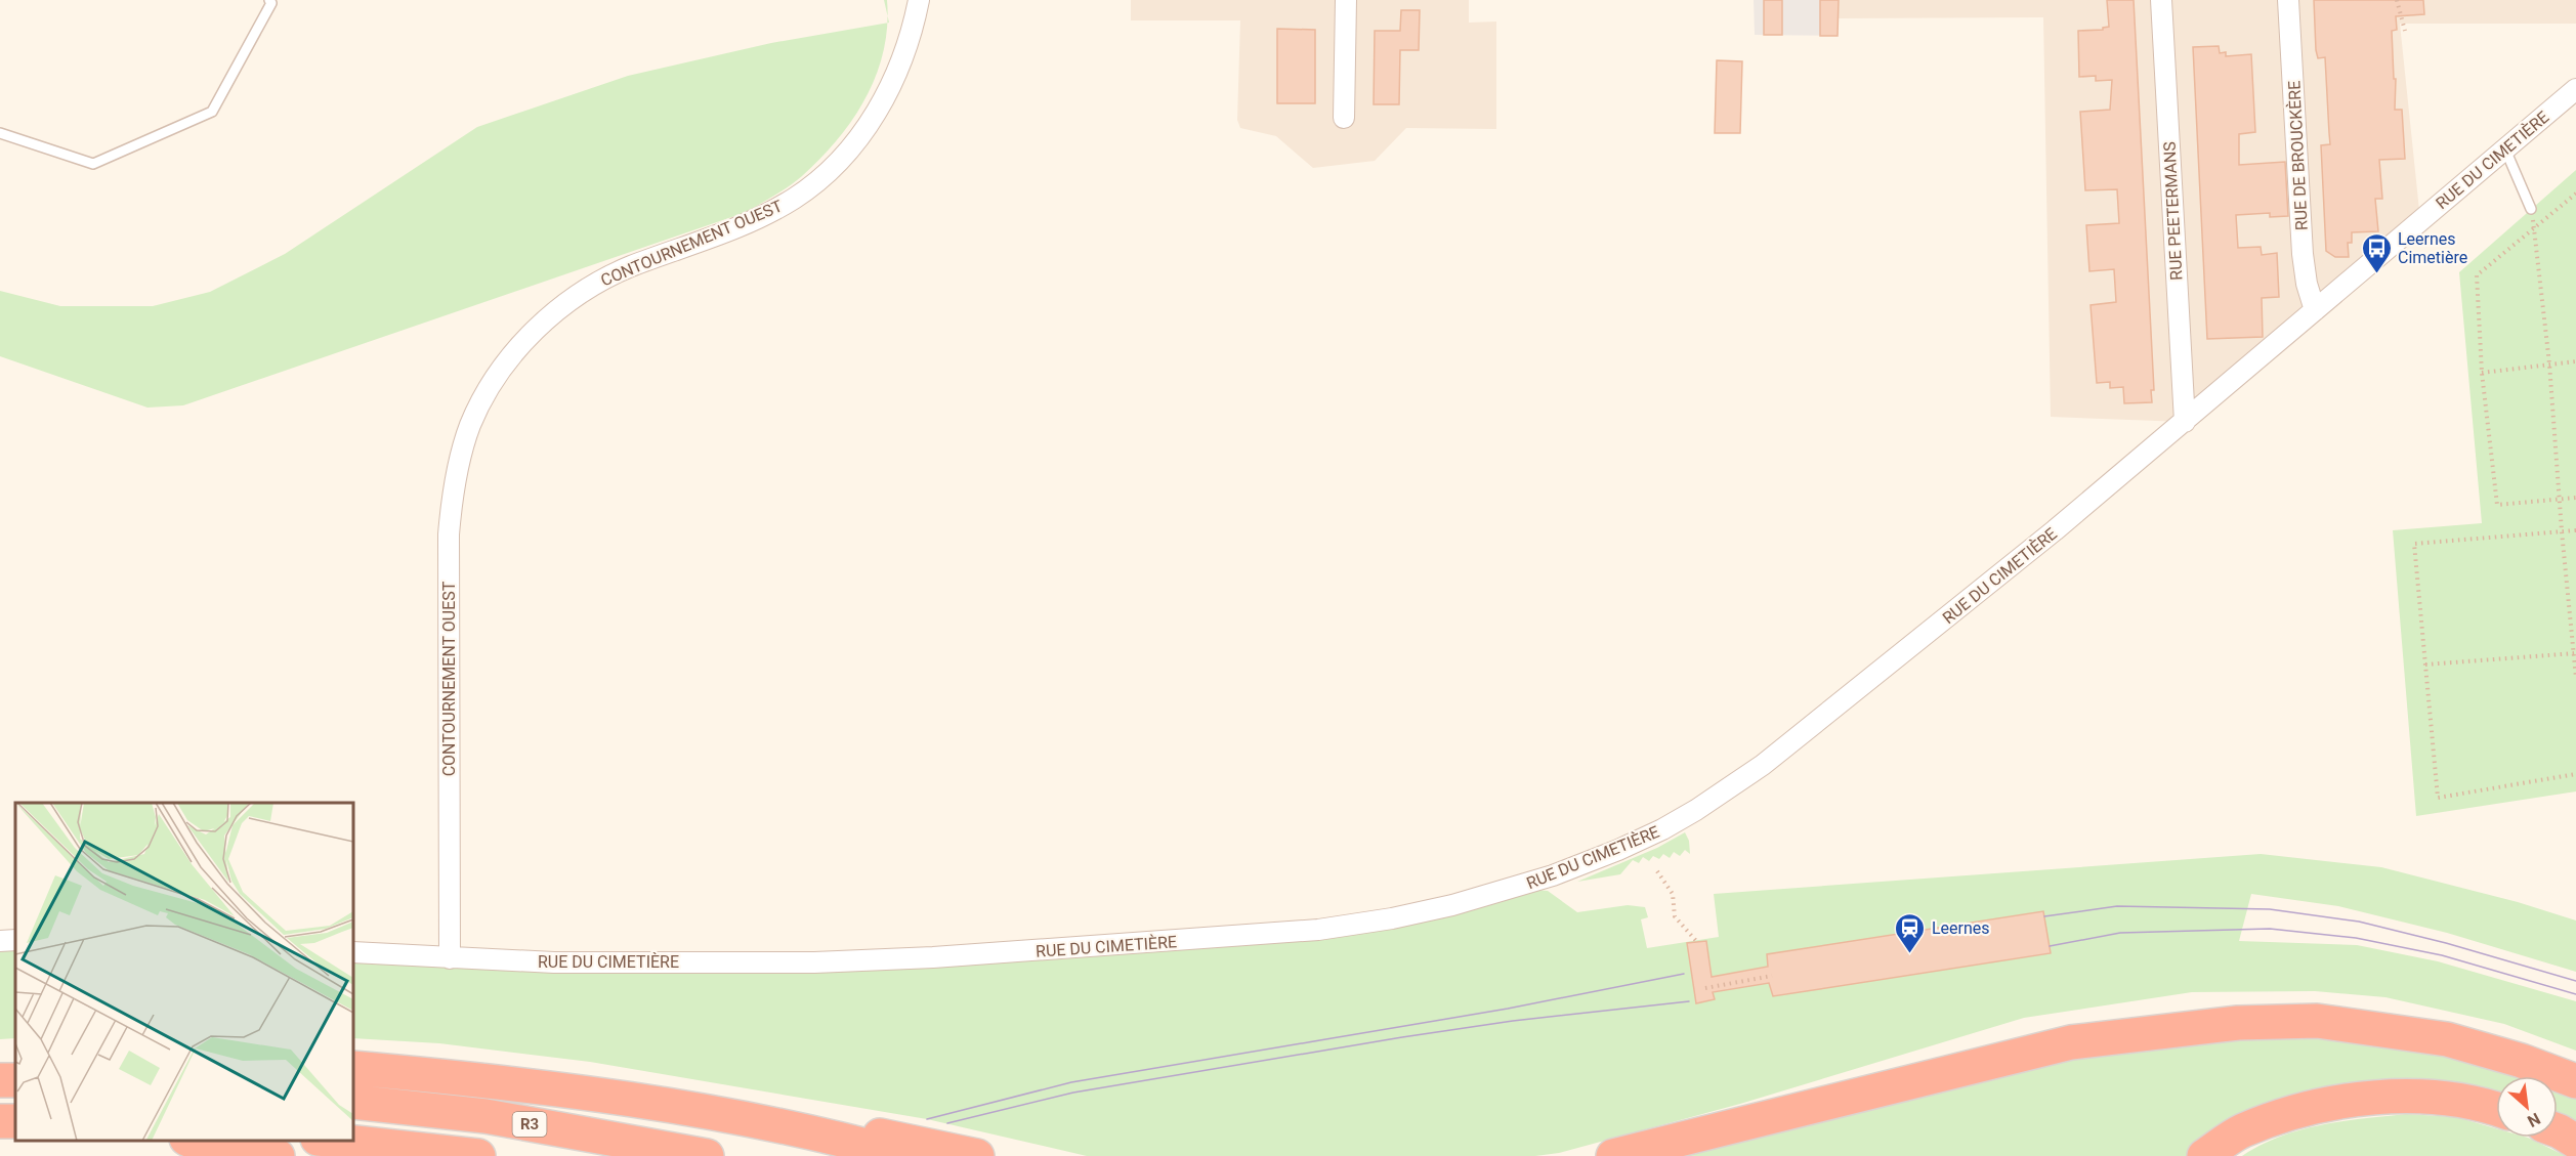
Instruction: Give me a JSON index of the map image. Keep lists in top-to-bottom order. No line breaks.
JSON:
{"streets":{"highway":["R3"],"street":["RUE DE BROUCKÈRE","RUE DU CIMETIÈRE","RUE PEETERMANS","CONTOURNEMENT OUEST"]},"crossings":[["RUE DE BROUCKÈRE","RUE DU CIMETIÈRE"],["RUE DU CIMETIÈRE","RUE PEETERMANS"],["RUE DU CIMETIÈRE","CONTOURNEMENT OUEST"]],"places":{"bus stop":["Leernes Cimetière"],"station":["Leernes"]},"north":"bottom right"}
